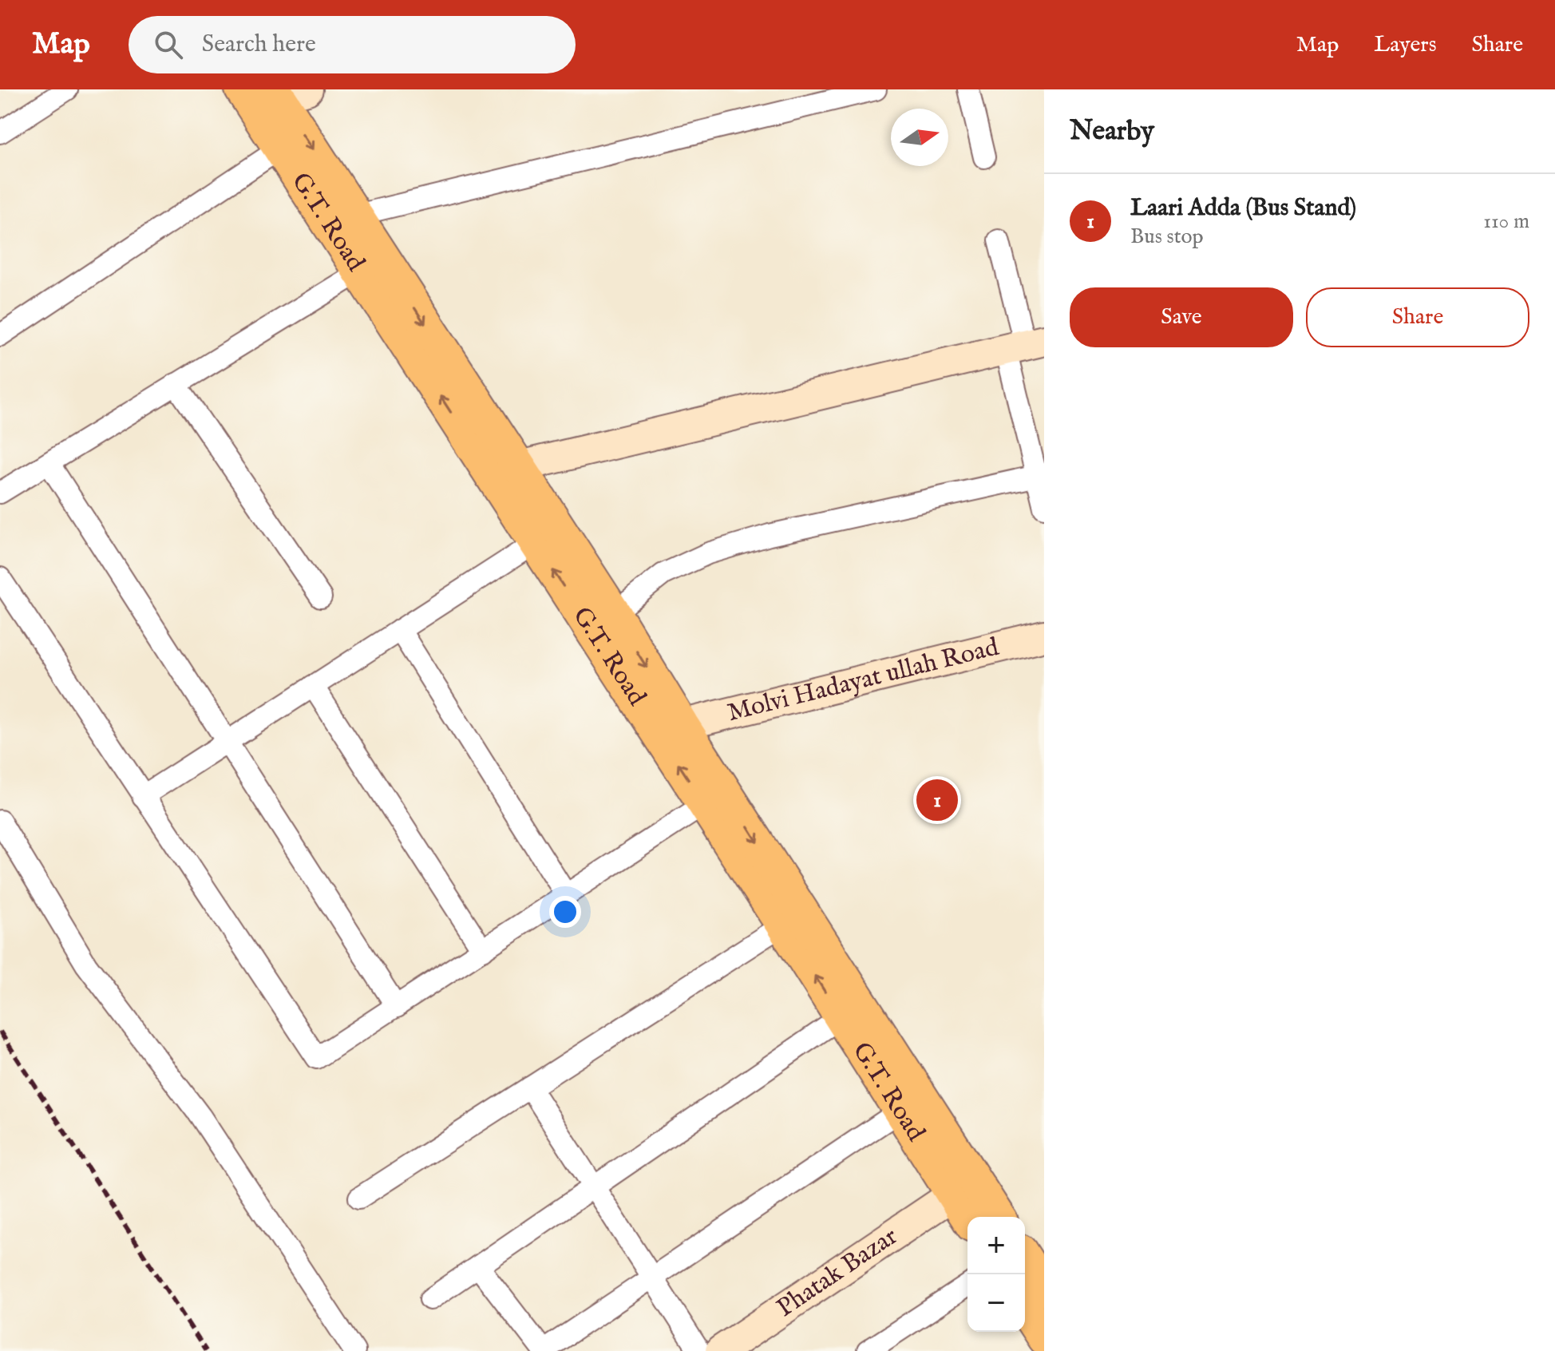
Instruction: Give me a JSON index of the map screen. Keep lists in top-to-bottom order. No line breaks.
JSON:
{"streets":{"main road":["G.T. Road"],"street":["Molvi Hadayat ullah Road","Phatak Bazar"]},"crossings":[["G.T. Road","Molvi Hadayat ullah Road"],["G.T. Road","Phatak Bazar"]],"north":"right","page":{"header":"Map","search":"Search here","nav":["Map","Layers","Share"],"heading":"Nearby","list":[{"mark":"1","name":"Laari Adda (Bus Stand)","note":"Bus stop","value":"110 m"}],"buttons":["Save","Share"],"pins":"1","map_buttons":["+","−"]}}
